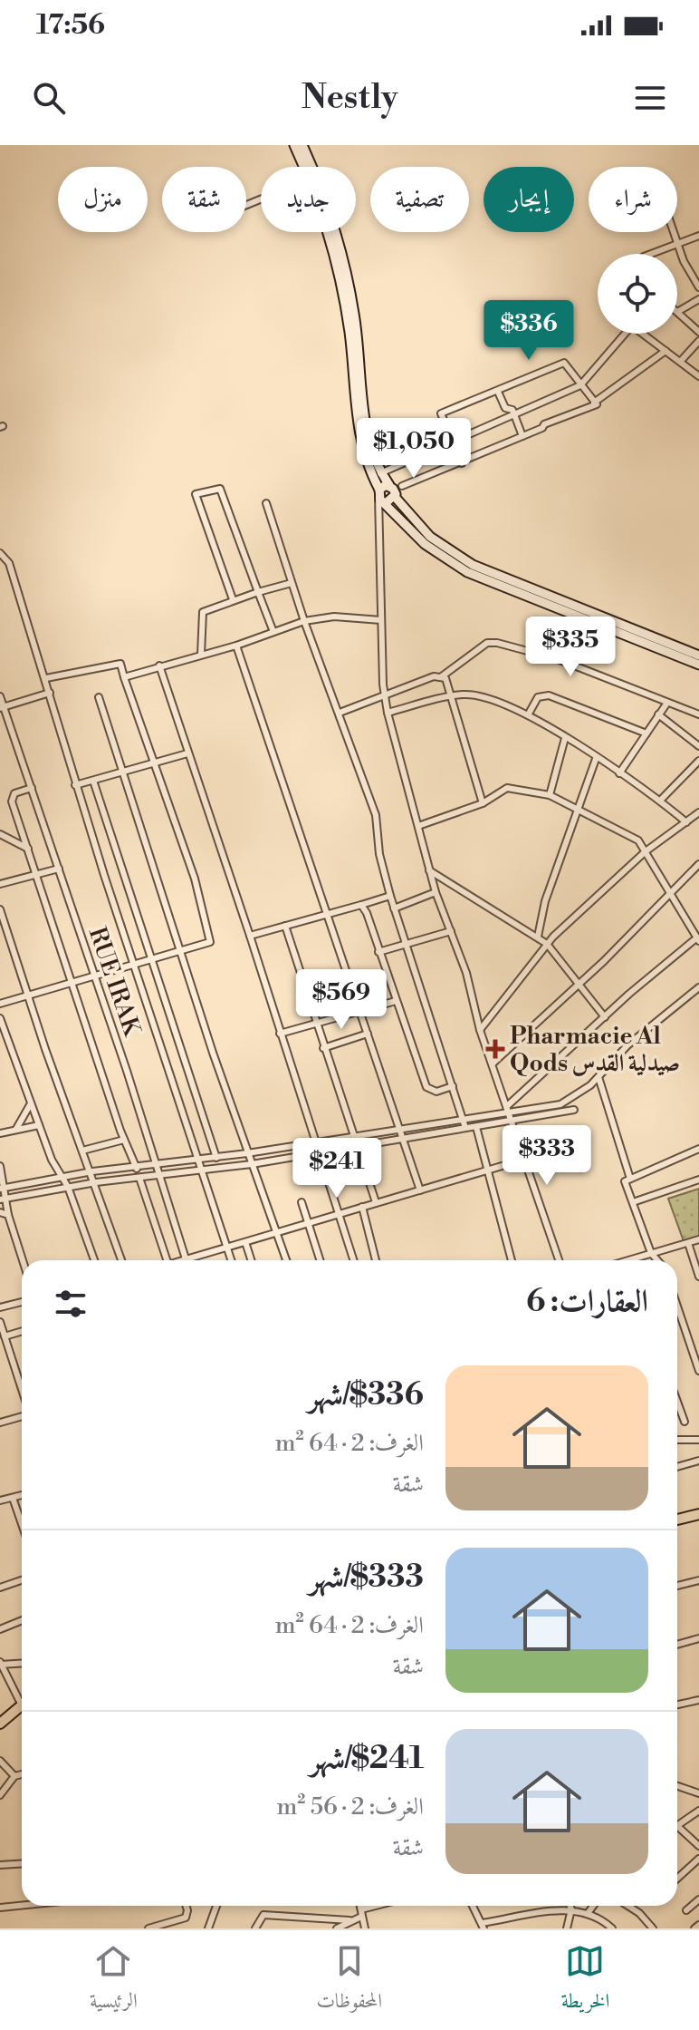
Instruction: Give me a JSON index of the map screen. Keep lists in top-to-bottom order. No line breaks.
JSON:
{"streets":{"street":["RUE IRAK"]},"places":{"health":["Pharmacie Al Qods صيدلية القدس"]},"page":{"status":"17:56","header":"Nestly","chip":["شراء","إيجار","تصفية","جديد","شقة","منزل"],"price":["$336","$1,050","$335","$569","$333","$241"],"heading":"العقارات: 6","list":[{"name":"$336/شهر","note":"الغرف: 2 · 64 m² · شقة"},{"name":"$333/شهر","note":"الغرف: 2 · 64 m² · شقة"},{"name":"$241/شهر","note":"الغرف: 2 · 56 m² · شقة"}],"tabs":["الخريطة","المحفوظات","الرئيسية"]}}
